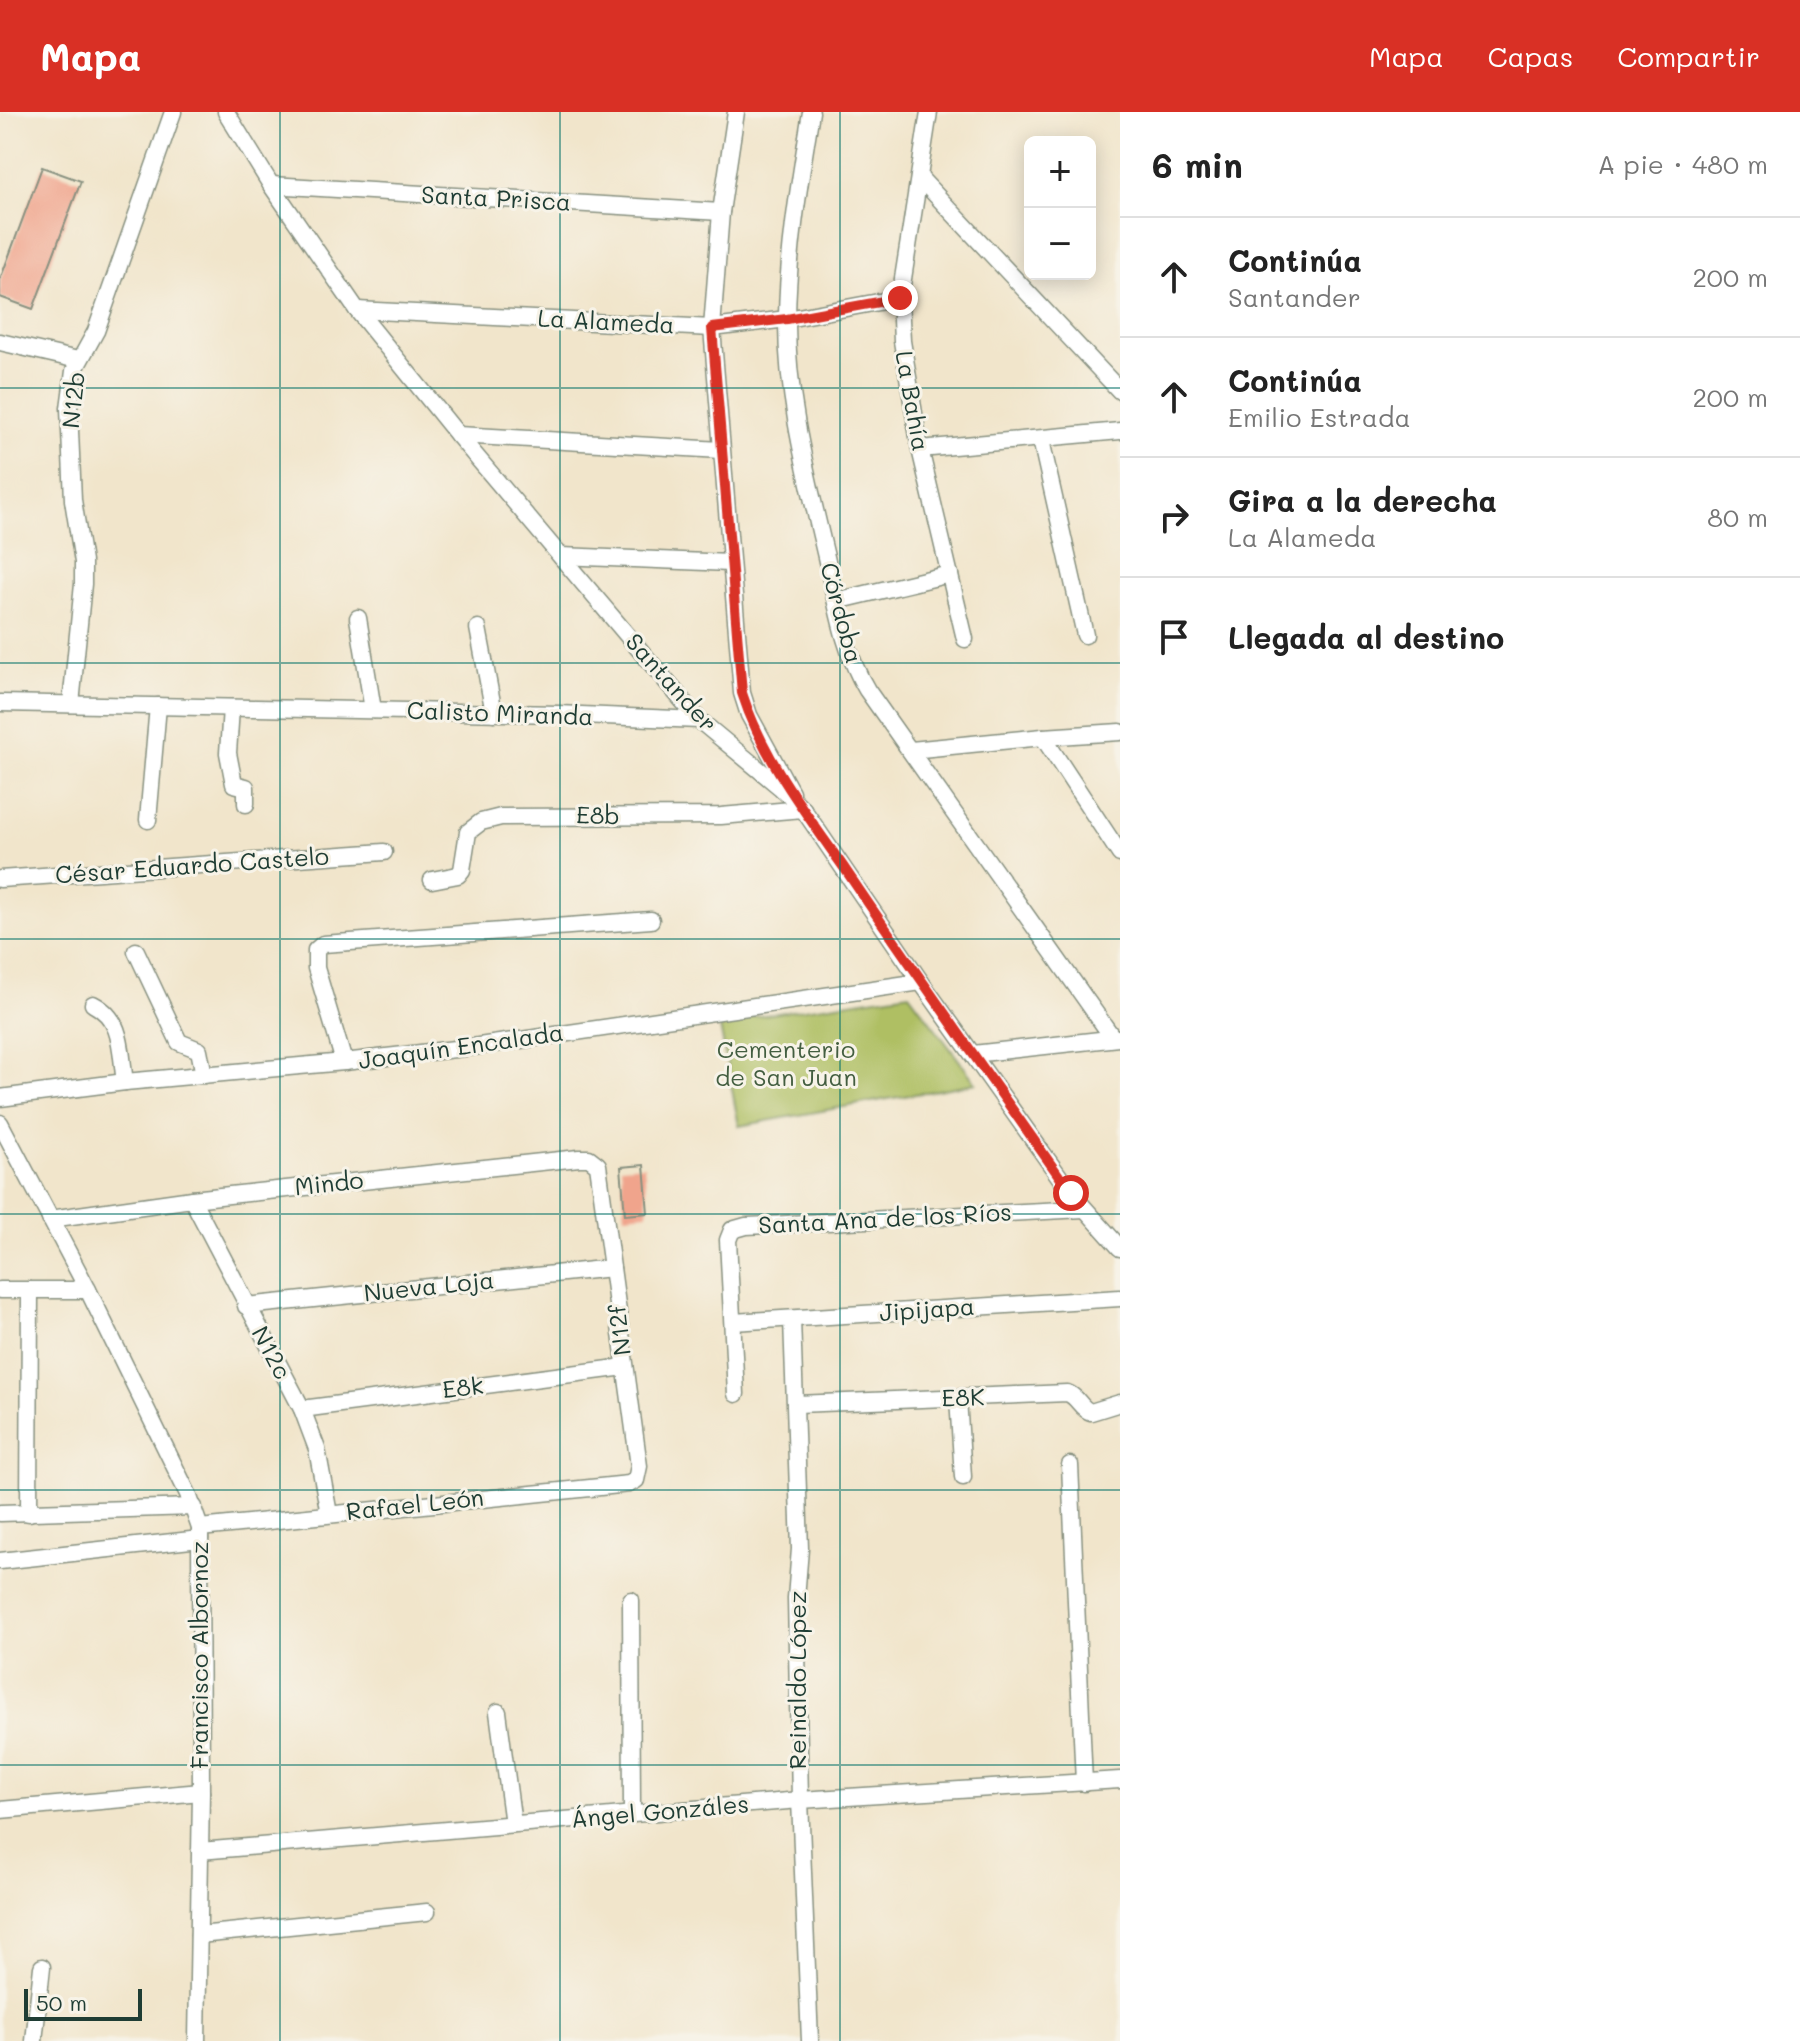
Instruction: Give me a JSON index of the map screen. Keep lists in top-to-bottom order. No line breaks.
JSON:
{"streets":{"street":["Santa Prisca","La Alameda","N12b","La Bahía","Córdoba","Santander","Calisto Miranda","E8b","César Eduardo Castelo","Joaquín Encalada","Mindo","Santa Ana de los Ríos","Nueva Loja","Jipijapa","N12f","N12c","E8k","E8K","Rafael León","Francisco Albornoz","Reinaldo López","Ángel Gonzáles"]},"crossings":[["Santa Prisca","Santander"],["La Alameda","La Bahía"],["La Alameda","Córdoba"],["La Alameda","Santander"],["N12b","Calisto Miranda"],["Santander","Calisto Miranda"],["Santander","E8b"],["Santander","Joaquín Encalada"],["Santander","Santa Ana de los Ríos"],["Mindo","N12f"],["Mindo","N12c"],["Mindo","Francisco Albornoz"],["Santa Ana de los Ríos","Jipijapa"],["Nueva Loja","N12f"],["Nueva Loja","N12c"],["Jipijapa","Reinaldo López"],["N12f","E8k"],["N12f","Rafael León"],["N12c","E8k"],["N12c","Rafael León"],["E8K","Reinaldo López"],["Rafael León","Francisco Albornoz"],["Francisco Albornoz","Ángel Gonzáles"],["Reinaldo López","Ángel Gonzáles"]],"parks":["Cementerio de San Juan"],"scale_bar":"50 m","page":{"header":"Mapa","nav":["Mapa","Capas","Compartir"],"heading":["6 min","A pie · 480 m"],"map_buttons":["+","−"],"list":[["Continúa","Santander","200 m"],["Continúa","Emilio Estrada","200 m"],["Gira a la derecha","La Alameda","80 m"],"Llegada al destino"],"scale":"50 m"}}
